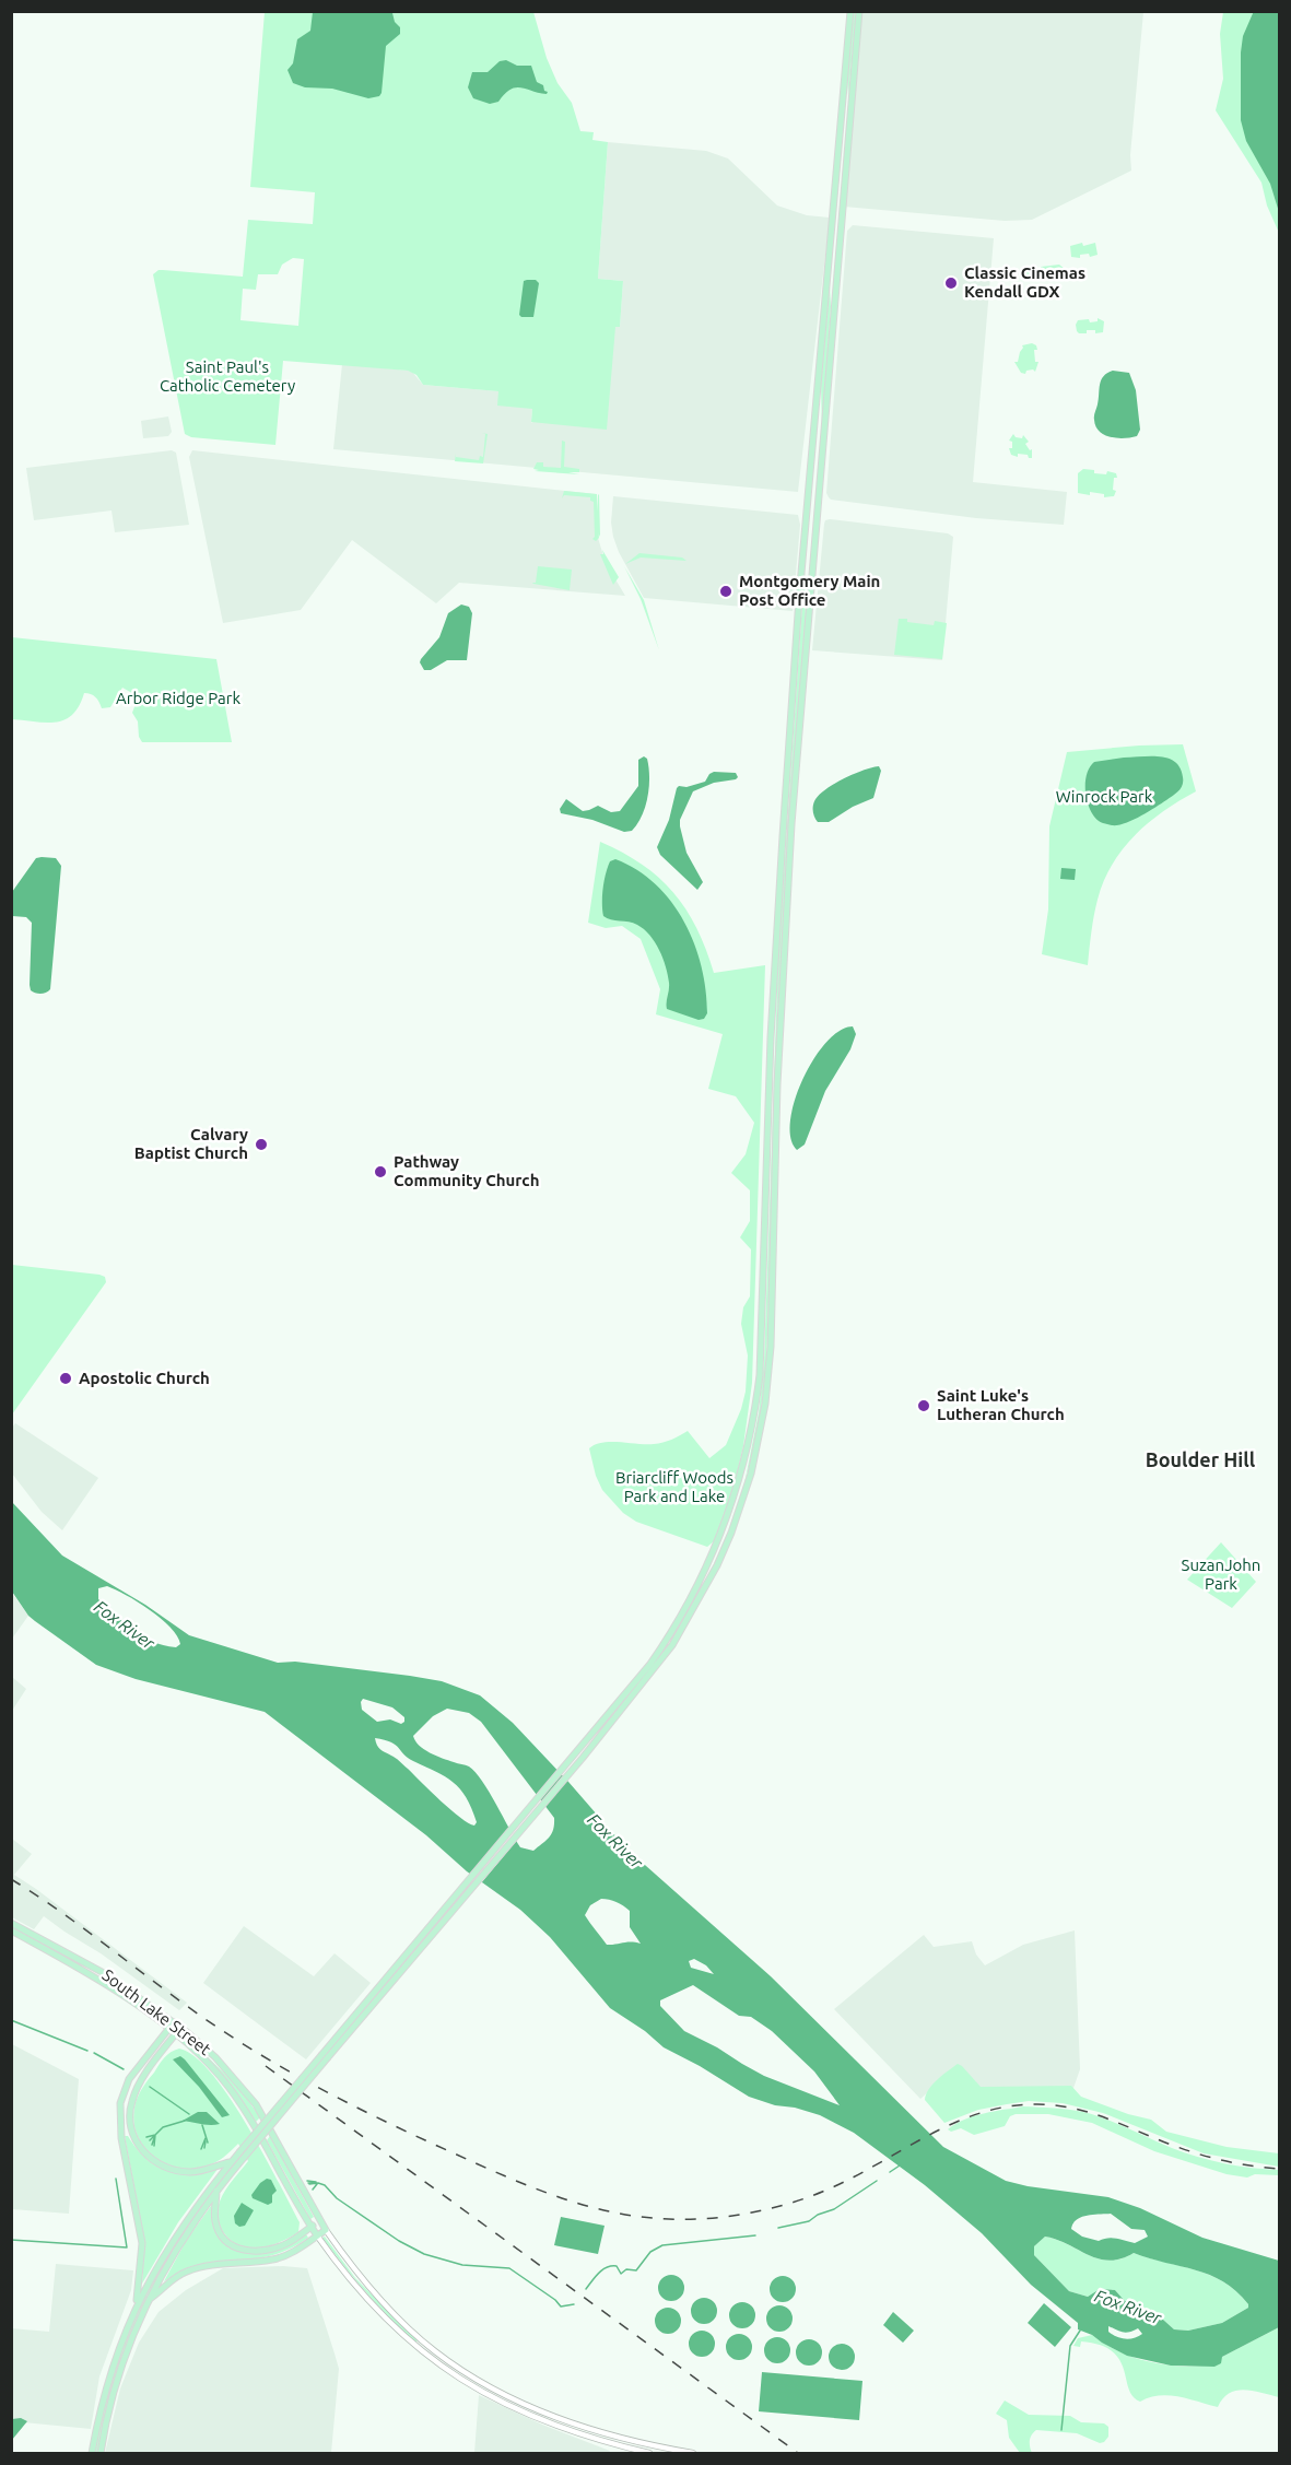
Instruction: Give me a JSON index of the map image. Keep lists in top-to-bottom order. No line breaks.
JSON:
{"streets":{"main road":["South Lake Street"]},"districts":["Boulder Hill"],"water":["Fox River"],"parks":["Saint Paul's Catholic Cemetery","Arbor Ridge Park","Winrock Park","Briarcliff Woods Park and Lake","SuzanJohn Park"],"places":["Classic Cinemas Kendall GDX","Montgomery Main Post Office","Calvary Baptist Church","Pathway Community Church","Apostolic Church","Saint Luke's Lutheran Church"]}
